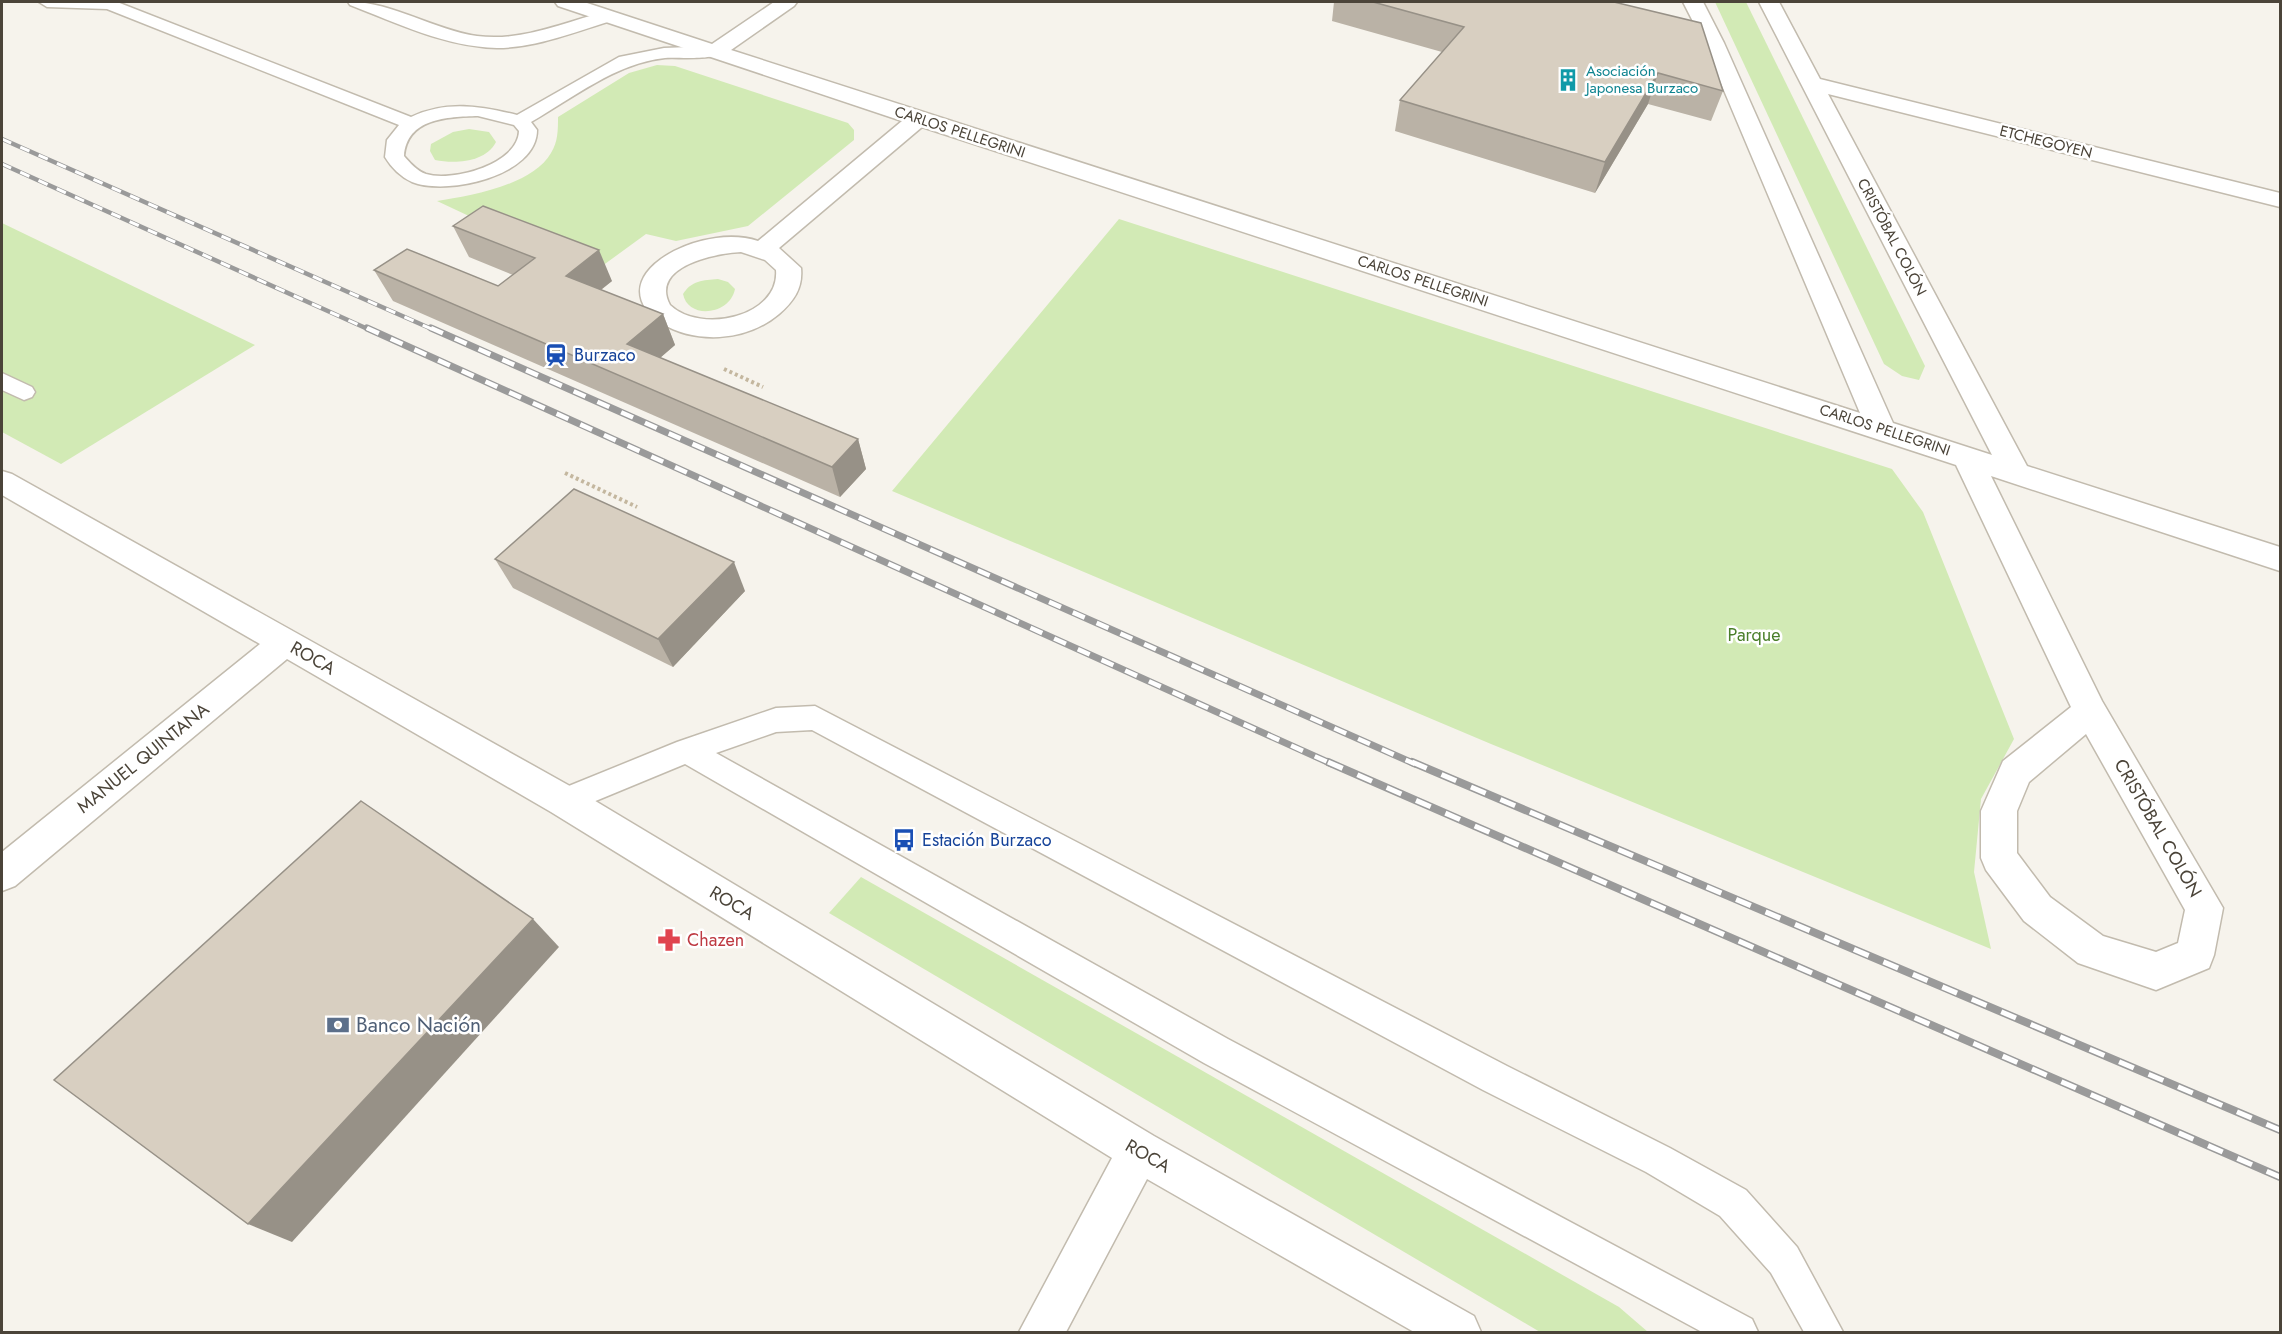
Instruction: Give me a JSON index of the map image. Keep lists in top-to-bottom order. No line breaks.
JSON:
{"streets":{"street":["CARLOS PELLEGRINI","ETCHEGOYEN","CRISTÓBAL COLÓN","ROCA","MANUEL QUINTANA"]},"crossings":[["CARLOS PELLEGRINI","CRISTÓBAL COLÓN"],["ETCHEGOYEN","CRISTÓBAL COLÓN"],["ROCA","MANUEL QUINTANA"]],"parks":["Parque"],"places":{"building":["Asociación Japonesa Burzaco"],"station":["Burzaco"],"bus stop":["Estación Burzaco"],"pharmacy":["Chazen"],"bank":["Banco Nación"]}}
